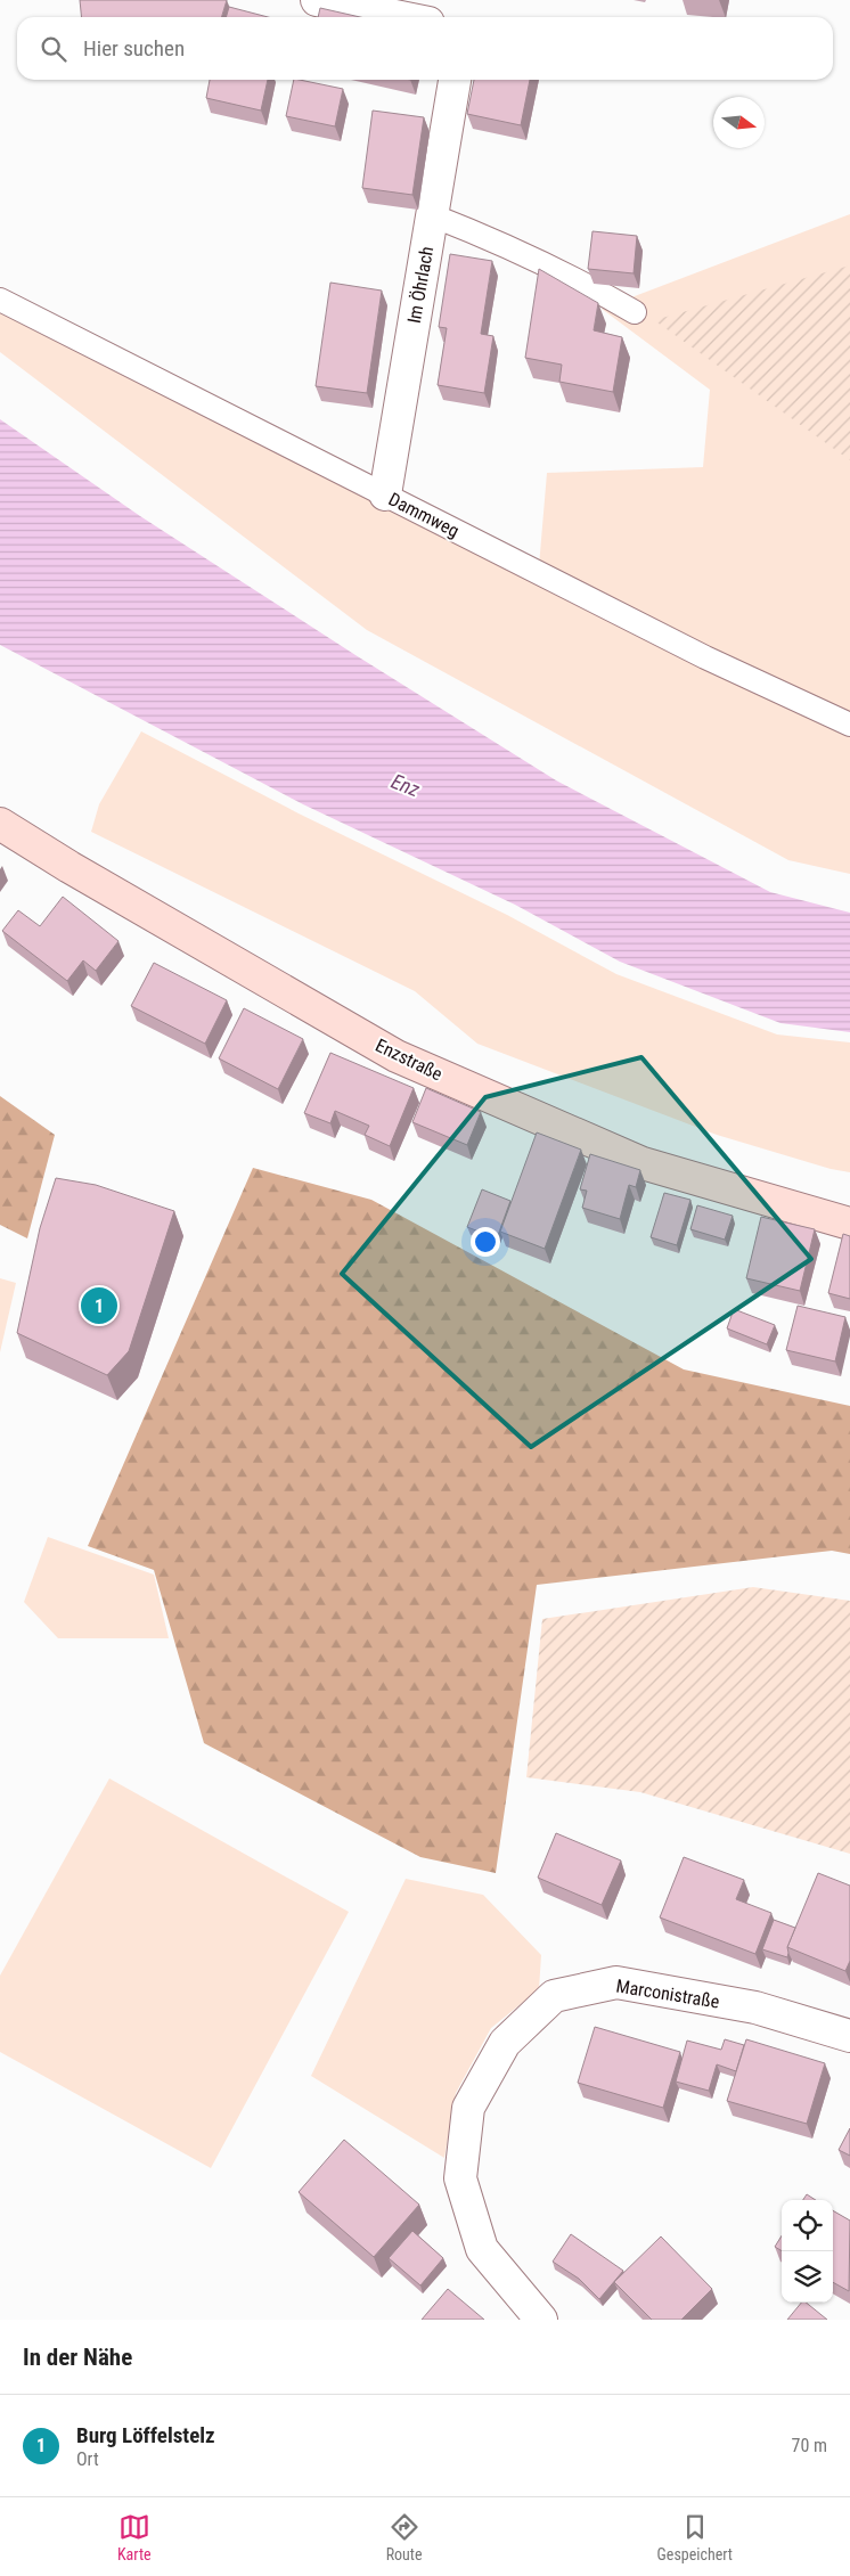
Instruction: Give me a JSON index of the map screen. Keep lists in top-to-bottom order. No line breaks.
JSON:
{"streets":{"main road":["Enzstraße"],"street":["Im Öhrlach","Marconistraße"],"lane":["Dammweg"]},"crossings":[["Im Öhrlach","Dammweg"]],"water":["Enz"],"north":"right","page":{"search":"Hier suchen","pins":"1","heading":"In der Nähe","list":[{"mark":"1","name":"Burg Löffelstelz","note":"Ort","value":"70 m"}],"nav":["Karte","Route","Gespeichert"]}}
